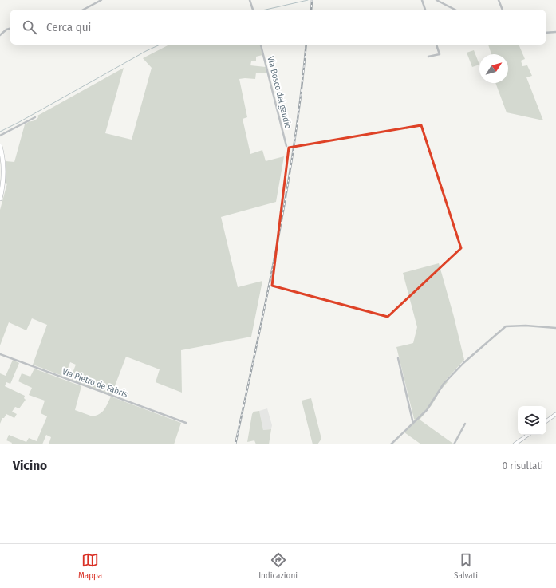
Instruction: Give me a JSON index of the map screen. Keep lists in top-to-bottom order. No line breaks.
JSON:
{"streets":{"street":["Via Bosco del gaudio","Via Pietro de Fabris"]},"north":"top right","page":{"search":"Cerca qui","heading":["Vicino","0 risultati"],"nav":["Mappa","Indicazioni","Salvati"]}}
